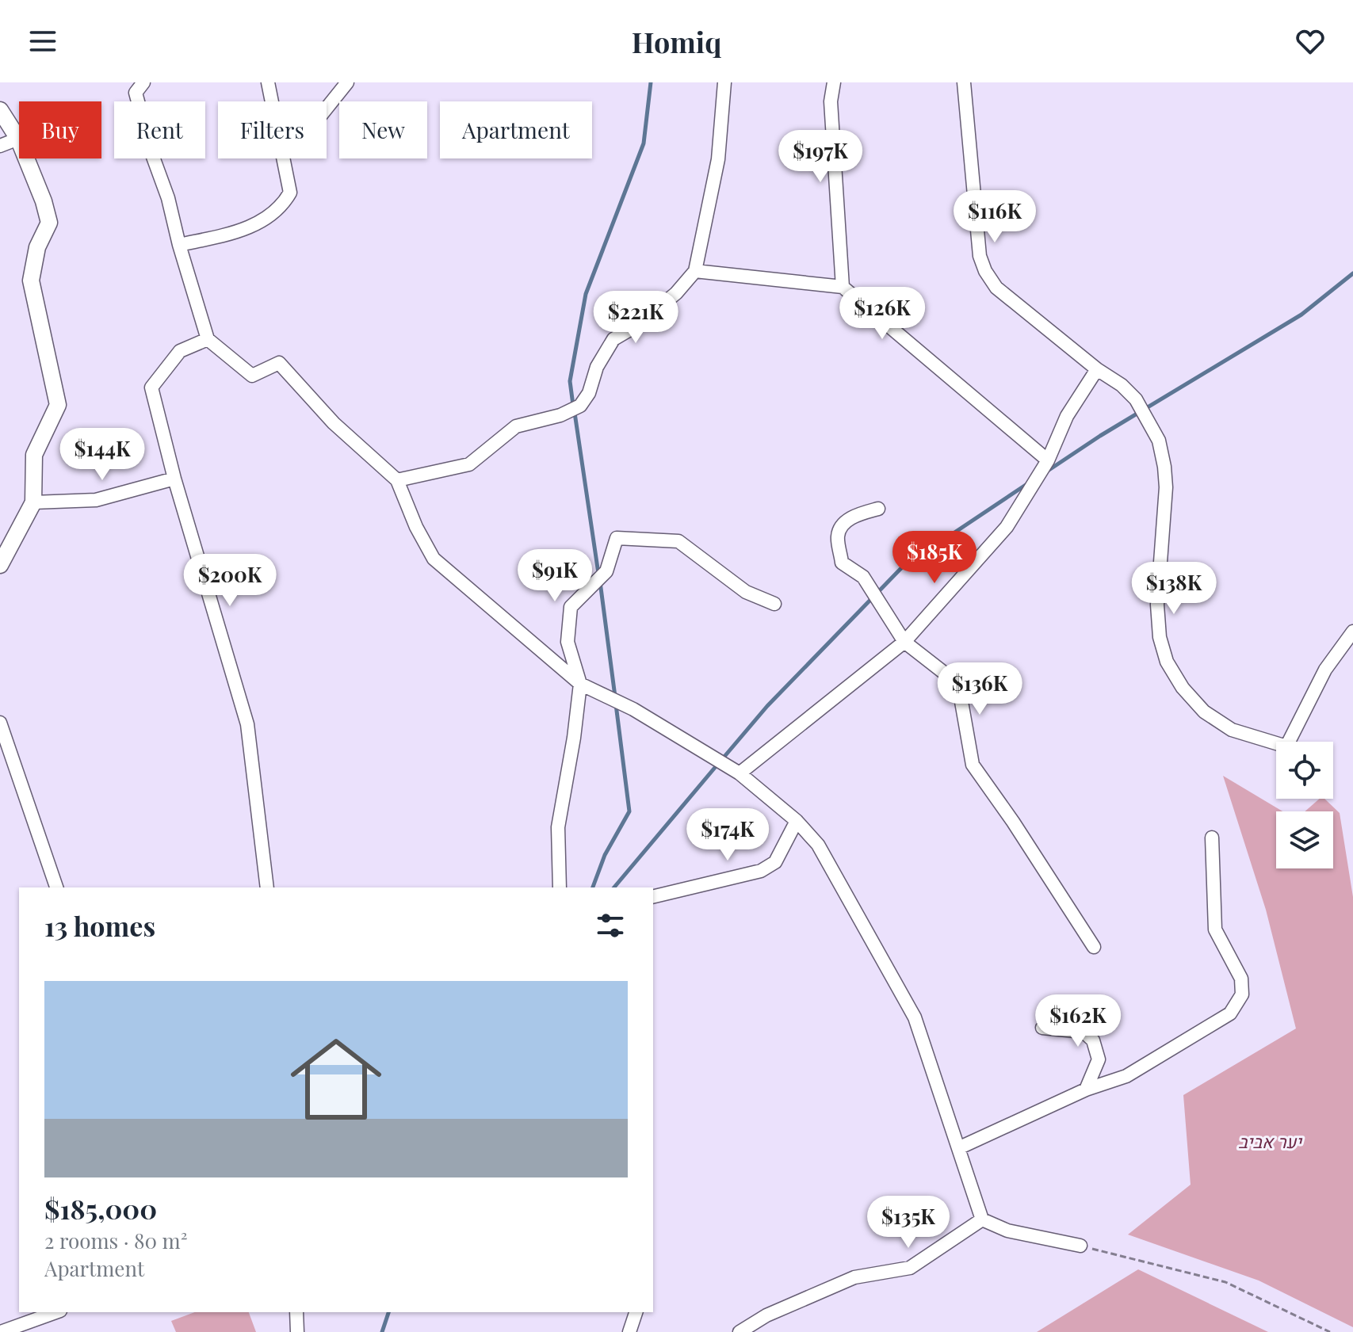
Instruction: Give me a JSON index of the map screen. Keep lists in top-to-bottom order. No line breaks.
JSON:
{"parks":["יער אביב"],"page":{"header":"Homiq","chip":["Buy","Rent","Filters","New","Apartment"],"price":["$197K","$116K","$126K","$221K","$144K","$185K","$91K","$200K","$138K","$136K","$174K","$162K","$135K"],"heading":"13 homes","list":[{"name":"$185,000","note":"2 rooms · 80 m² · Apartment"}]}}
